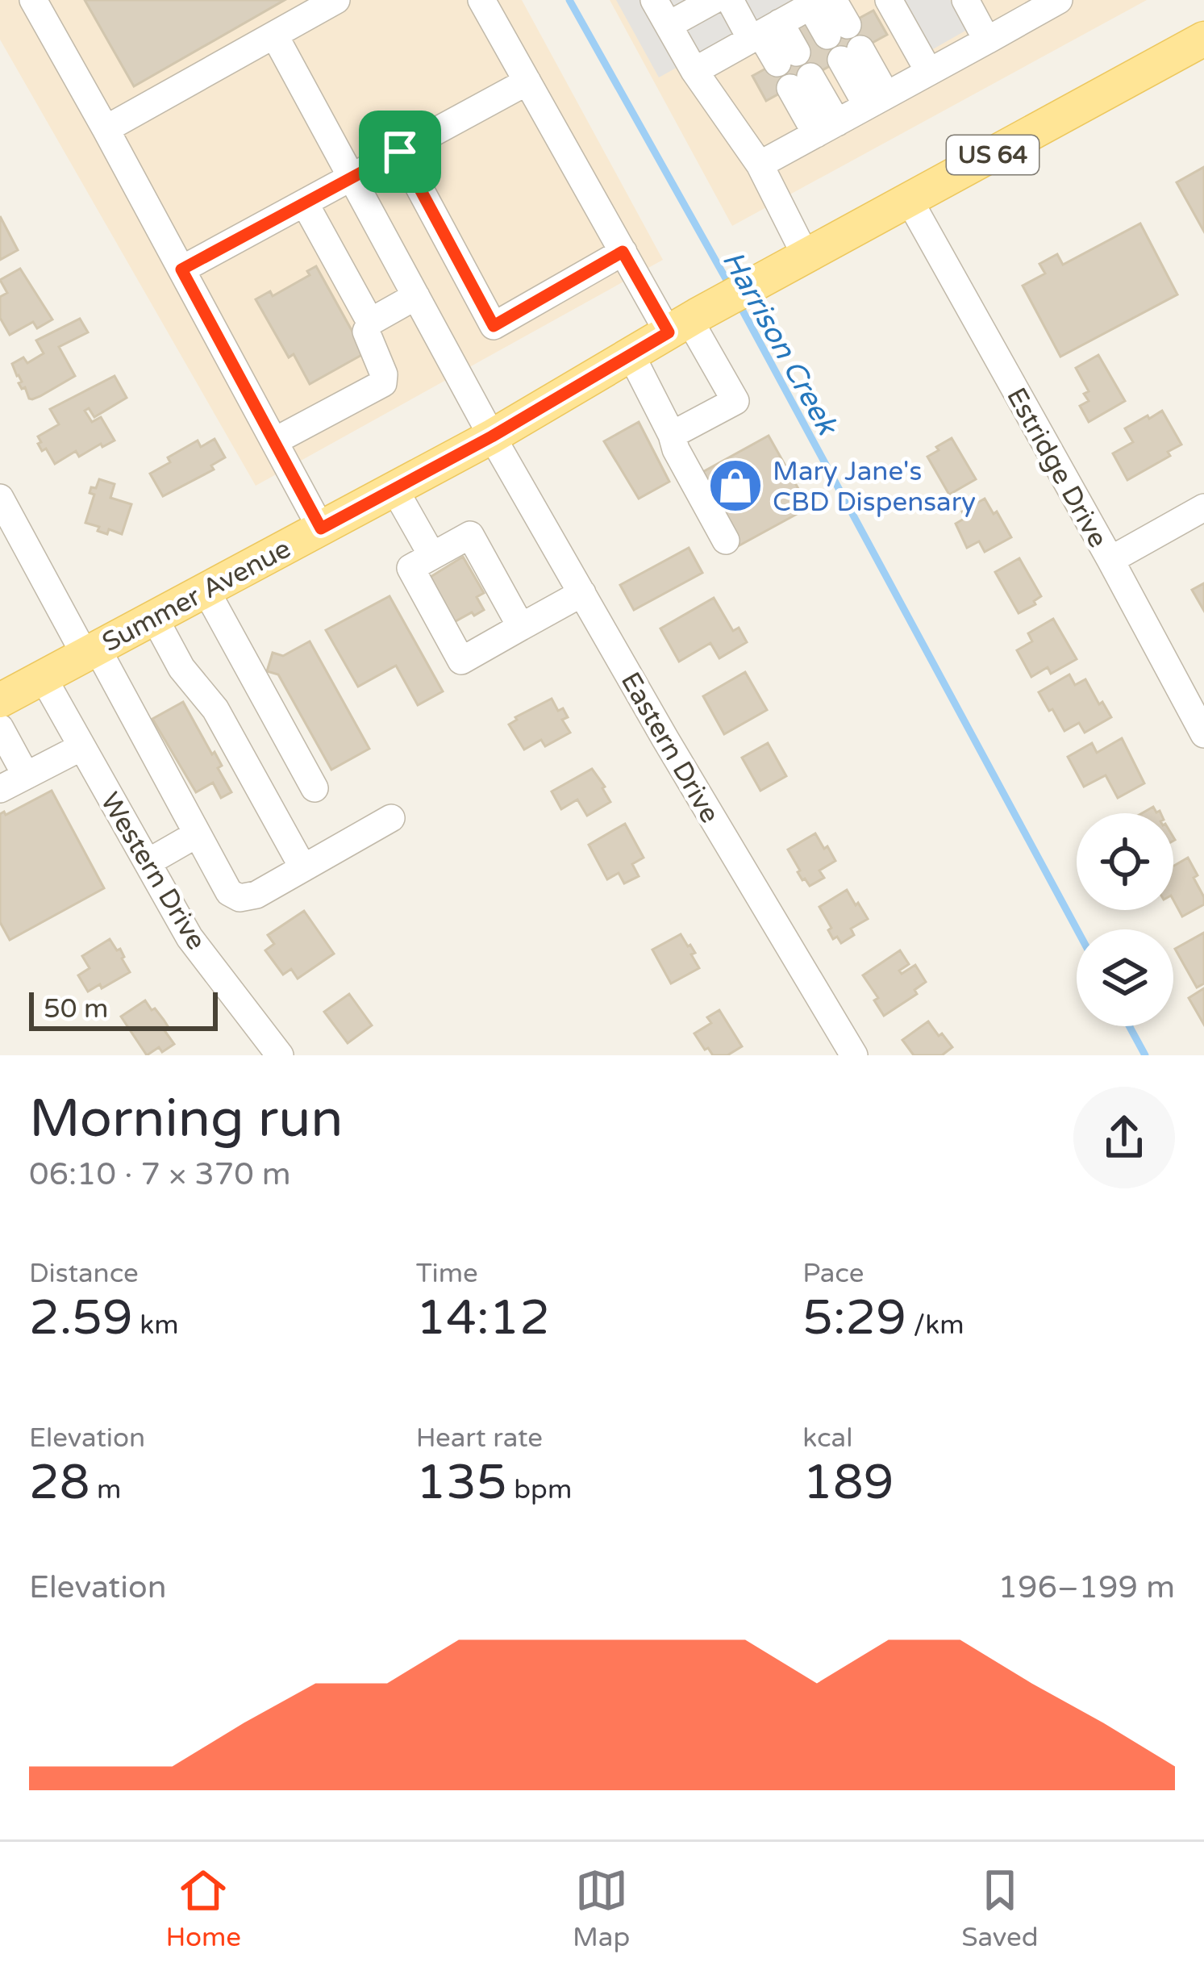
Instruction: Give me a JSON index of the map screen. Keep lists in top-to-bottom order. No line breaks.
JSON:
{"streets":{"main road":["US 64","Summer Avenue"],"street":["Estridge Drive","Eastern Drive","Western Drive"]},"crossings":[["Estridge Drive","Summer Avenue"],["Summer Avenue","Eastern Drive"],["Summer Avenue","Western Drive"]],"water":["Harrison Creek"],"places":{"shop":["Mary Jane's CBD Dispensary"]},"scale_bar":"50 m","page":{"scale":"50 m","heading":["Morning run","06:10 · 7 × 370 m"],"stats":[["Distance","2.59 km"],["Time","14:12"],["Pace","5:29 /km"],["Elevation","28 m"],["Heart rate","135 bpm"],["kcal","189"]],"chart":["Elevation","196–199 m"],"tabs":["Home","Map","Saved"]}}
